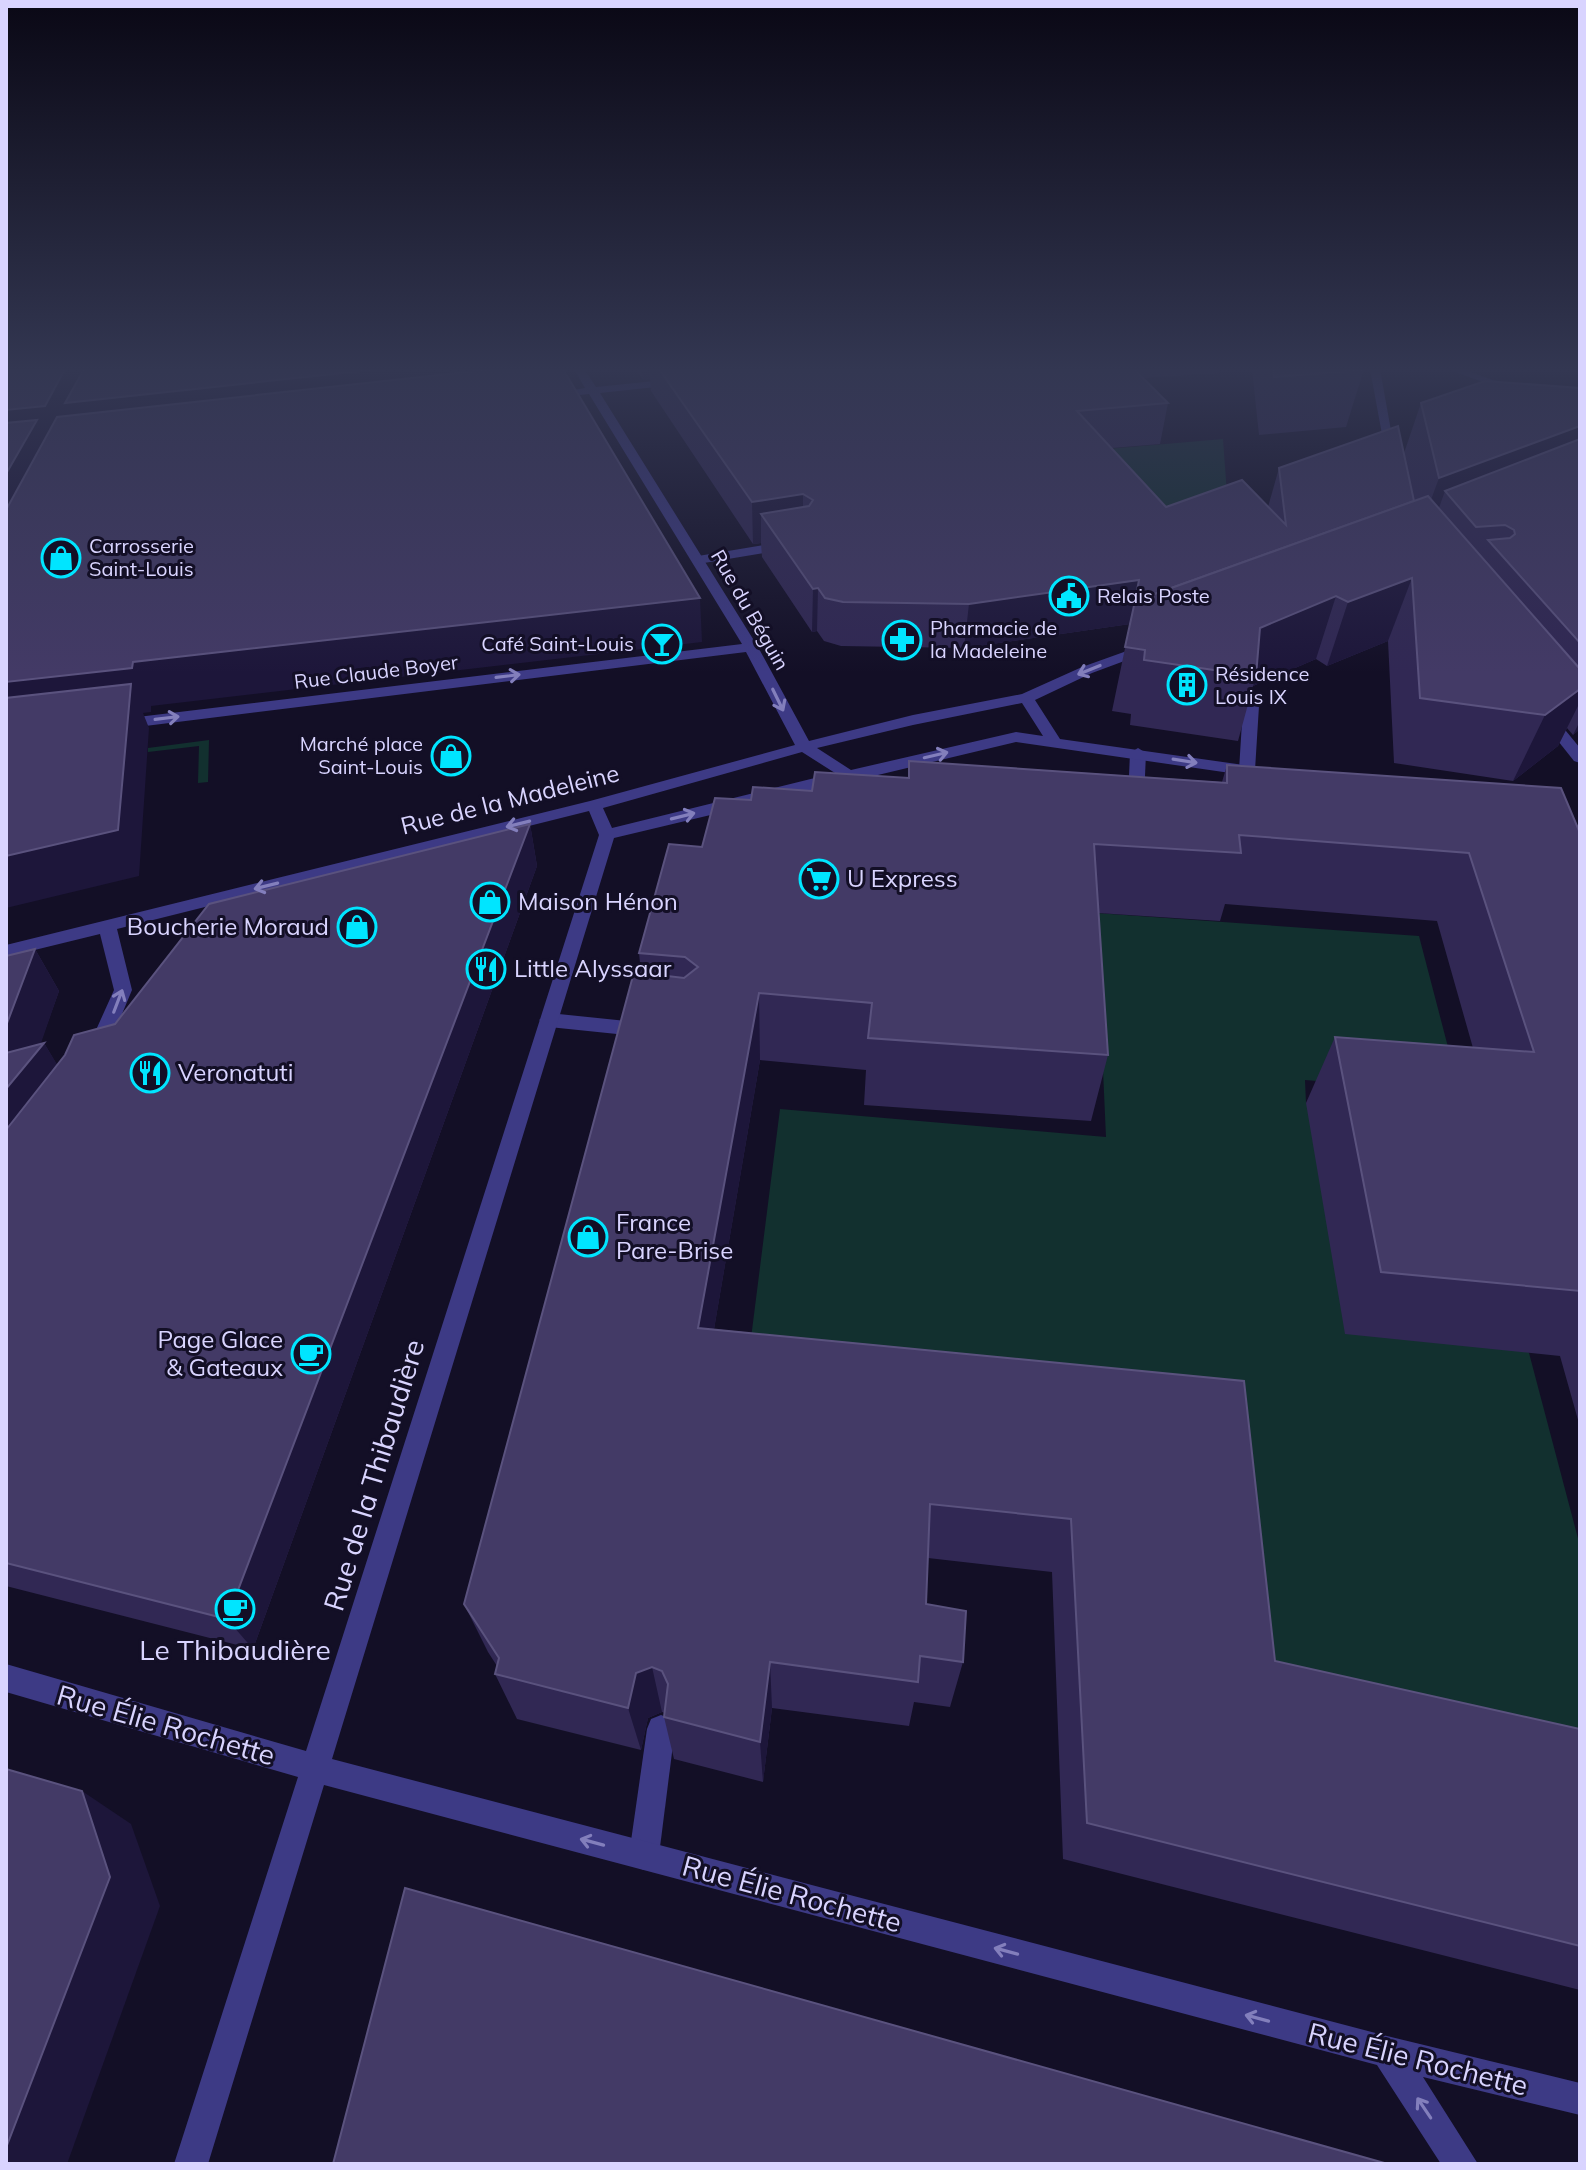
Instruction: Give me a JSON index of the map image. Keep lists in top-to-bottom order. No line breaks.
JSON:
{"streets":{"street":["Rue du Béguin","Rue Claude Boyer","Rue de la Madeleine","Rue de la Thibaudière","Rue Élie Rochette"]},"crossings":[["Rue du Béguin","Rue Claude Boyer"],["Rue du Béguin","Rue de la Madeleine"],["Rue de la Thibaudière","Rue Élie Rochette"]],"one_way":["Rue de la Madeleine","Rue Élie Rochette"],"places":{"shop":["Carrosserie Saint-Louis","Marché place Saint-Louis","Maison Hénon","Boucherie Moraud","France Pare-Brise"],"public building":["Relais Poste"],"pharmacy":["Pharmacie de la Madeleine"],"bar":["Café Saint-Louis"],"building":["Résidence Louis IX"],"supermarket":["U Express"],"restaurant":["Little Alyssaar","Veronatuti"],"cafe":["Page Glace & Gateaux","Le Thibaudière"]}}
